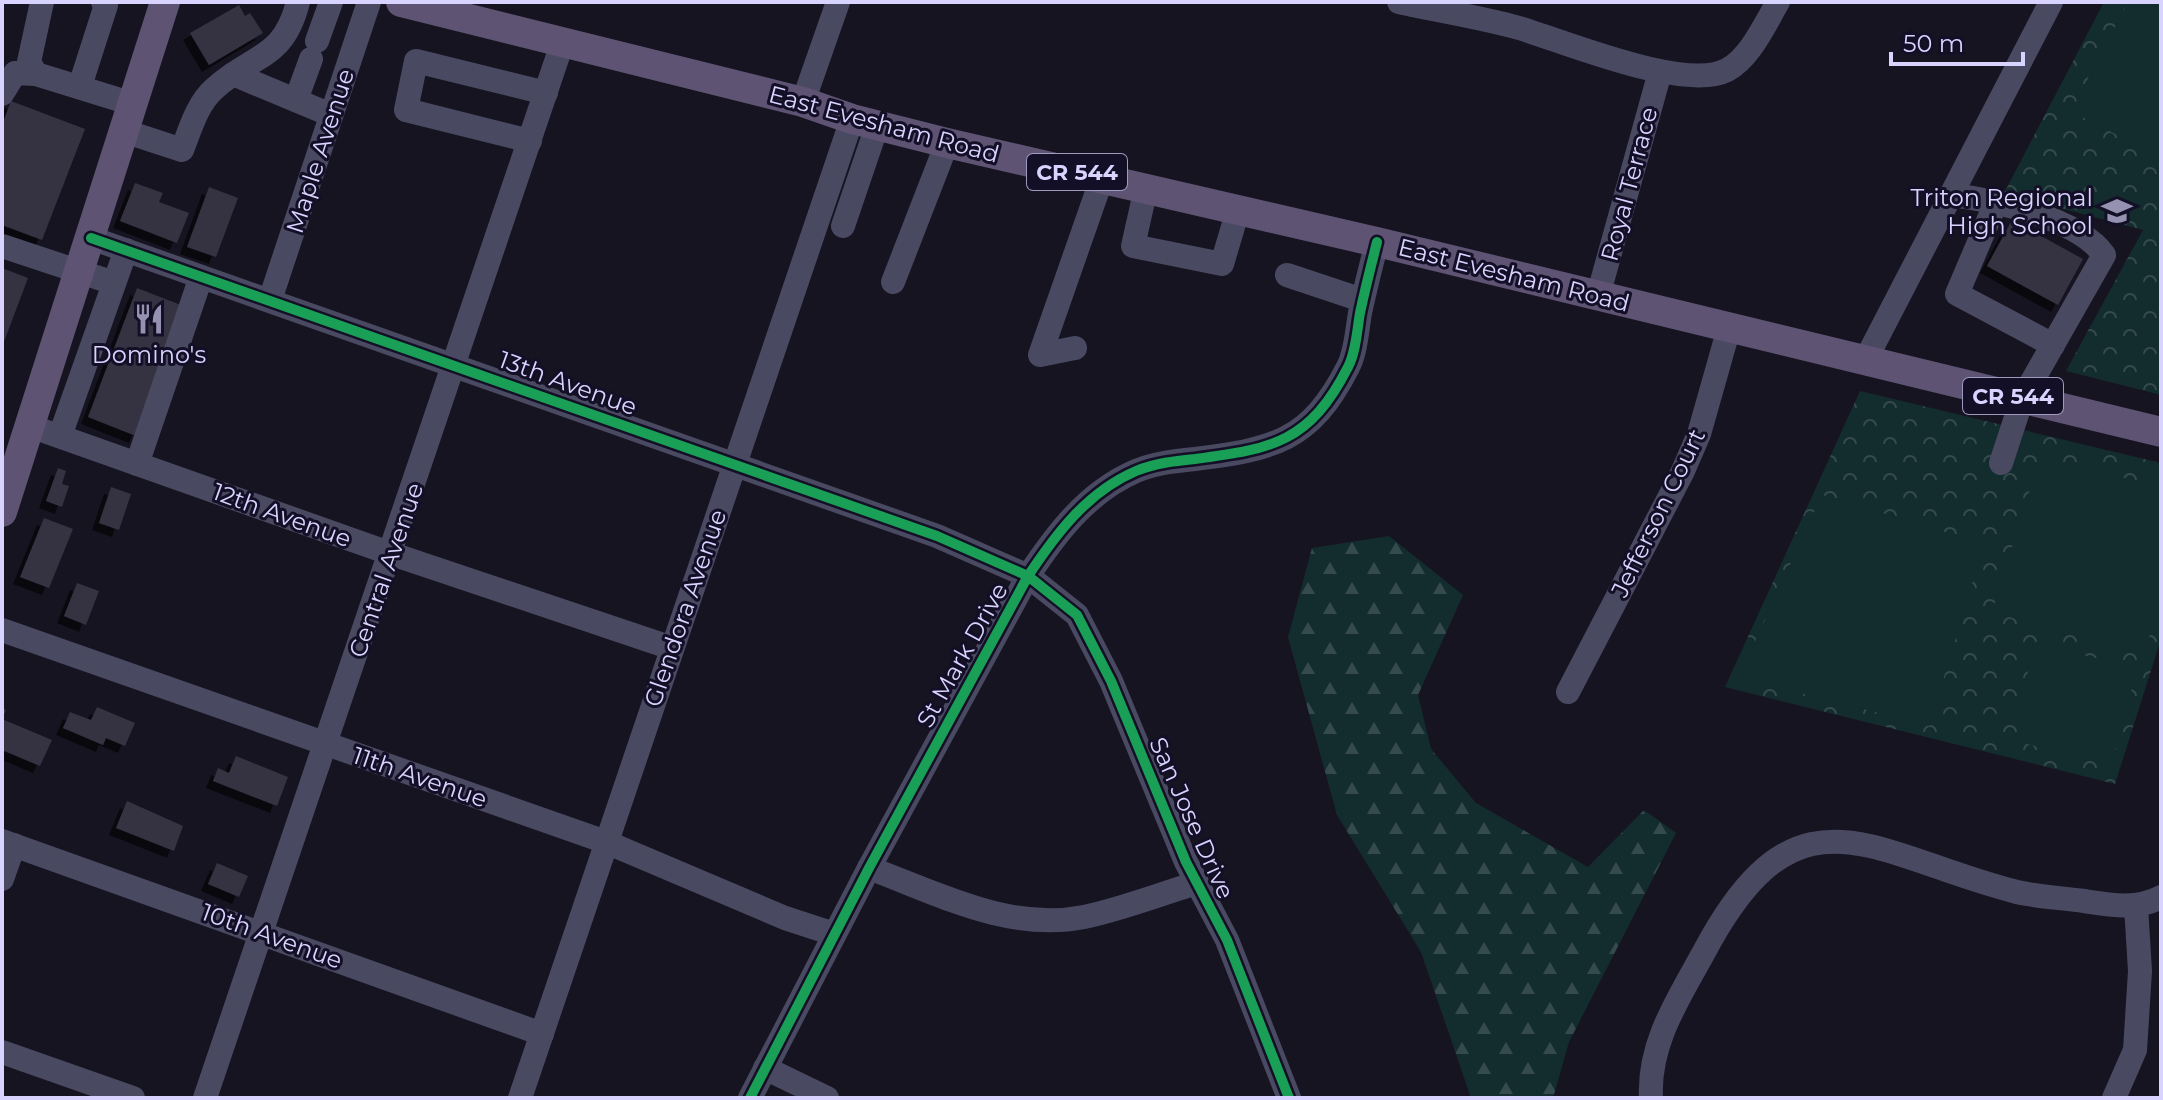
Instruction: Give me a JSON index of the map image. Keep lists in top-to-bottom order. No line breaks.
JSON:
{"streets":{"main road":["East Evesham Road","CR 544"],"street":["Maple Avenue","Royal Terrace","13th Avenue","Jefferson Court","12th Avenue","Central Avenue","Glendora Avenue","St Mark Drive","11th Avenue","San Jose Drive","10th Avenue"]},"crossings":[["East Evesham Road","Royal Terrace"],["East Evesham Road","Jefferson Court"],["East Evesham Road","Central Avenue"],["East Evesham Road","Glendora Avenue"],["East Evesham Road","St Mark Drive"],["Maple Avenue","13th Avenue"],["13th Avenue","Central Avenue"],["13th Avenue","Glendora Avenue"],["13th Avenue","St Mark Drive"],["13th Avenue","San Jose Drive"],["12th Avenue","Central Avenue"],["12th Avenue","Glendora Avenue"],["Central Avenue","11th Avenue"],["Central Avenue","10th Avenue"],["Glendora Avenue","11th Avenue"],["Glendora Avenue","10th Avenue"],["St Mark Drive","11th Avenue"],["St Mark Drive","San Jose Drive"]],"places":{"school or university":["Triton Regional High School"],"restaurant":["Domino's"]},"scale_bar":"50 m"}
